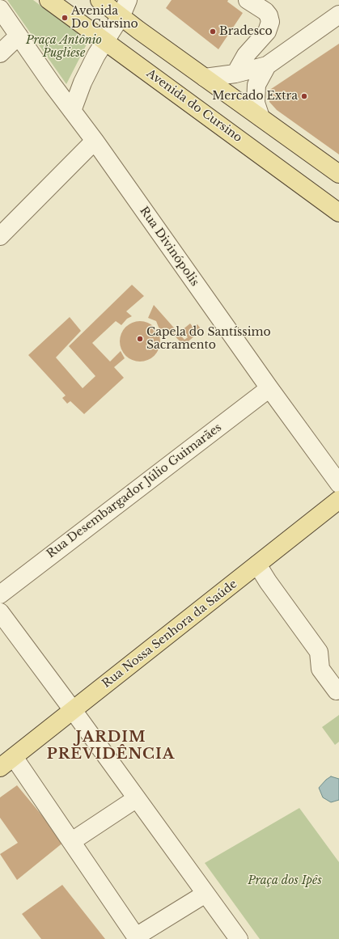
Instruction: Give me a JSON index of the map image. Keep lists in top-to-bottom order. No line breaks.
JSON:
{"streets":{"main road":["Avenida do Cursino","Rua Nossa Senhora da Saúde"],"street":["Rua Divinópolis","Rua Desembargador Júlio Guimarães"]},"crossings":[["Rua Divinópolis","Rua Desembargador Júlio Guimarães"]],"districts":["JARDIM PREVIDÊNCIA"],"parks":["Praça Antônio Pugliese","Praça dos Ipês"],"places":["Avenida Do Cursino","Bradesco","Mercado Extra","Capela do Santíssimo Sacramento"]}
